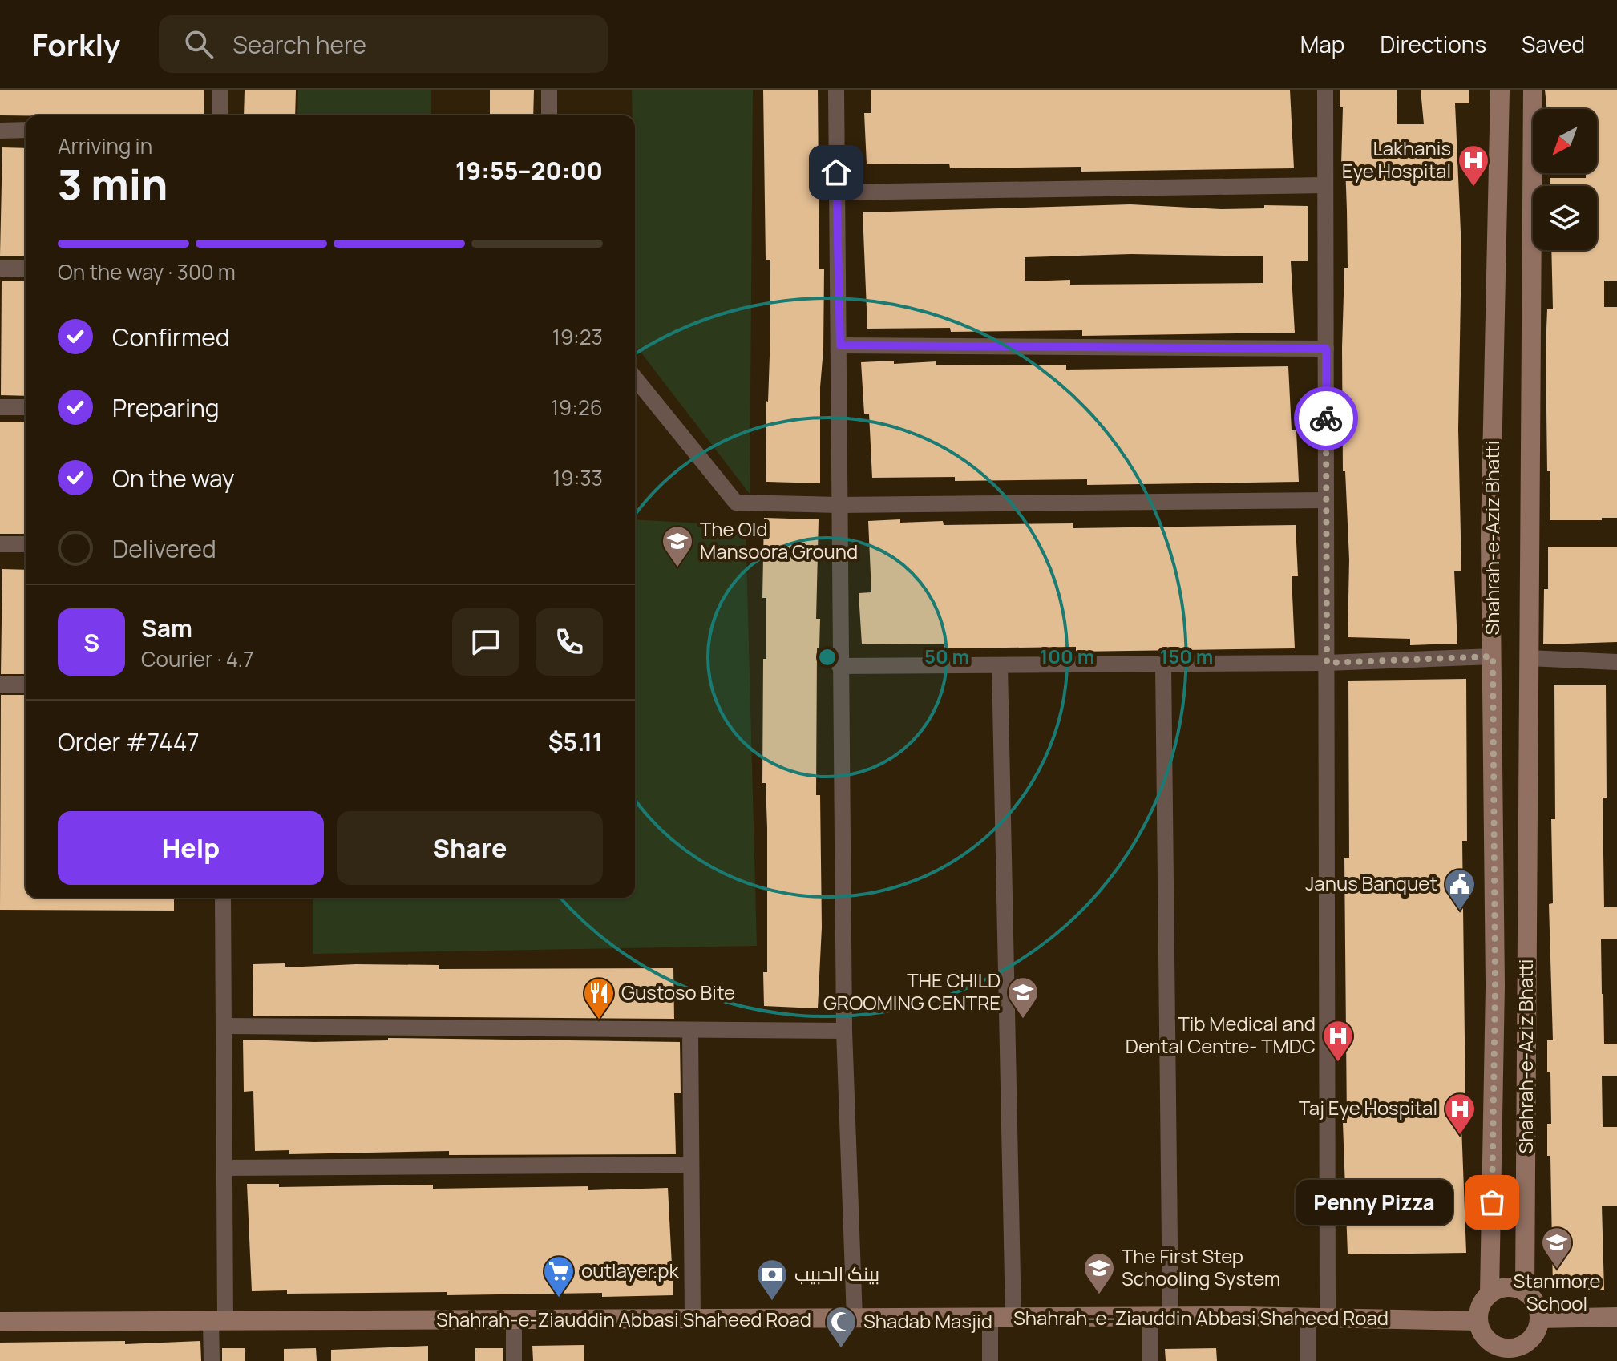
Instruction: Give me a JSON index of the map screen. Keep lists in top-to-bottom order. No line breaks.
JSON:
{"streets":{"main road":["Shahrah-e-Aziz Bhatti","Shahrah-e-Ziauddin Abbasi Shaheed Road"]},"crossings":[["Shahrah-e-Aziz Bhatti","Shahrah-e-Ziauddin Abbasi Shaheed Road"]],"places":{"hospital":["Lakhanis Eye Hospital","Tib Medical and Dental Centre- TMDC","Taj Eye Hospital"],"school or university":["The Old Mansoora Ground","THE CHILD GROOMING CENTRE","Stanmore School","The First Step Schooling System"],"public building":["Janus Banquet"],"restaurant":["Gustoso Bite"],"other":["Penny Pizza"],"supermarket":["outlayer.pk"],"bank":["بينک الحبيب"],"mosque":["Shadab Masjid"]},"north":"bottom left","page":{"header":"Forkly","search":"Search here","nav":["Map","Directions","Saved"],"heading":["3 min","Arriving in","19:55–20:00"],"panel":["Sam","Courier · 4.7","Order #7447","$5.11"],"bar":"On the way · 300 m","list":[["Confirmed","19:23"],["Preparing","19:26"],["On the way","19:33"],"Delivered"],"round":"S","buttons":["Help","Share"],"bubble":"Penny Pizza"},"rings":["50 m","100 m","150 m"]}
